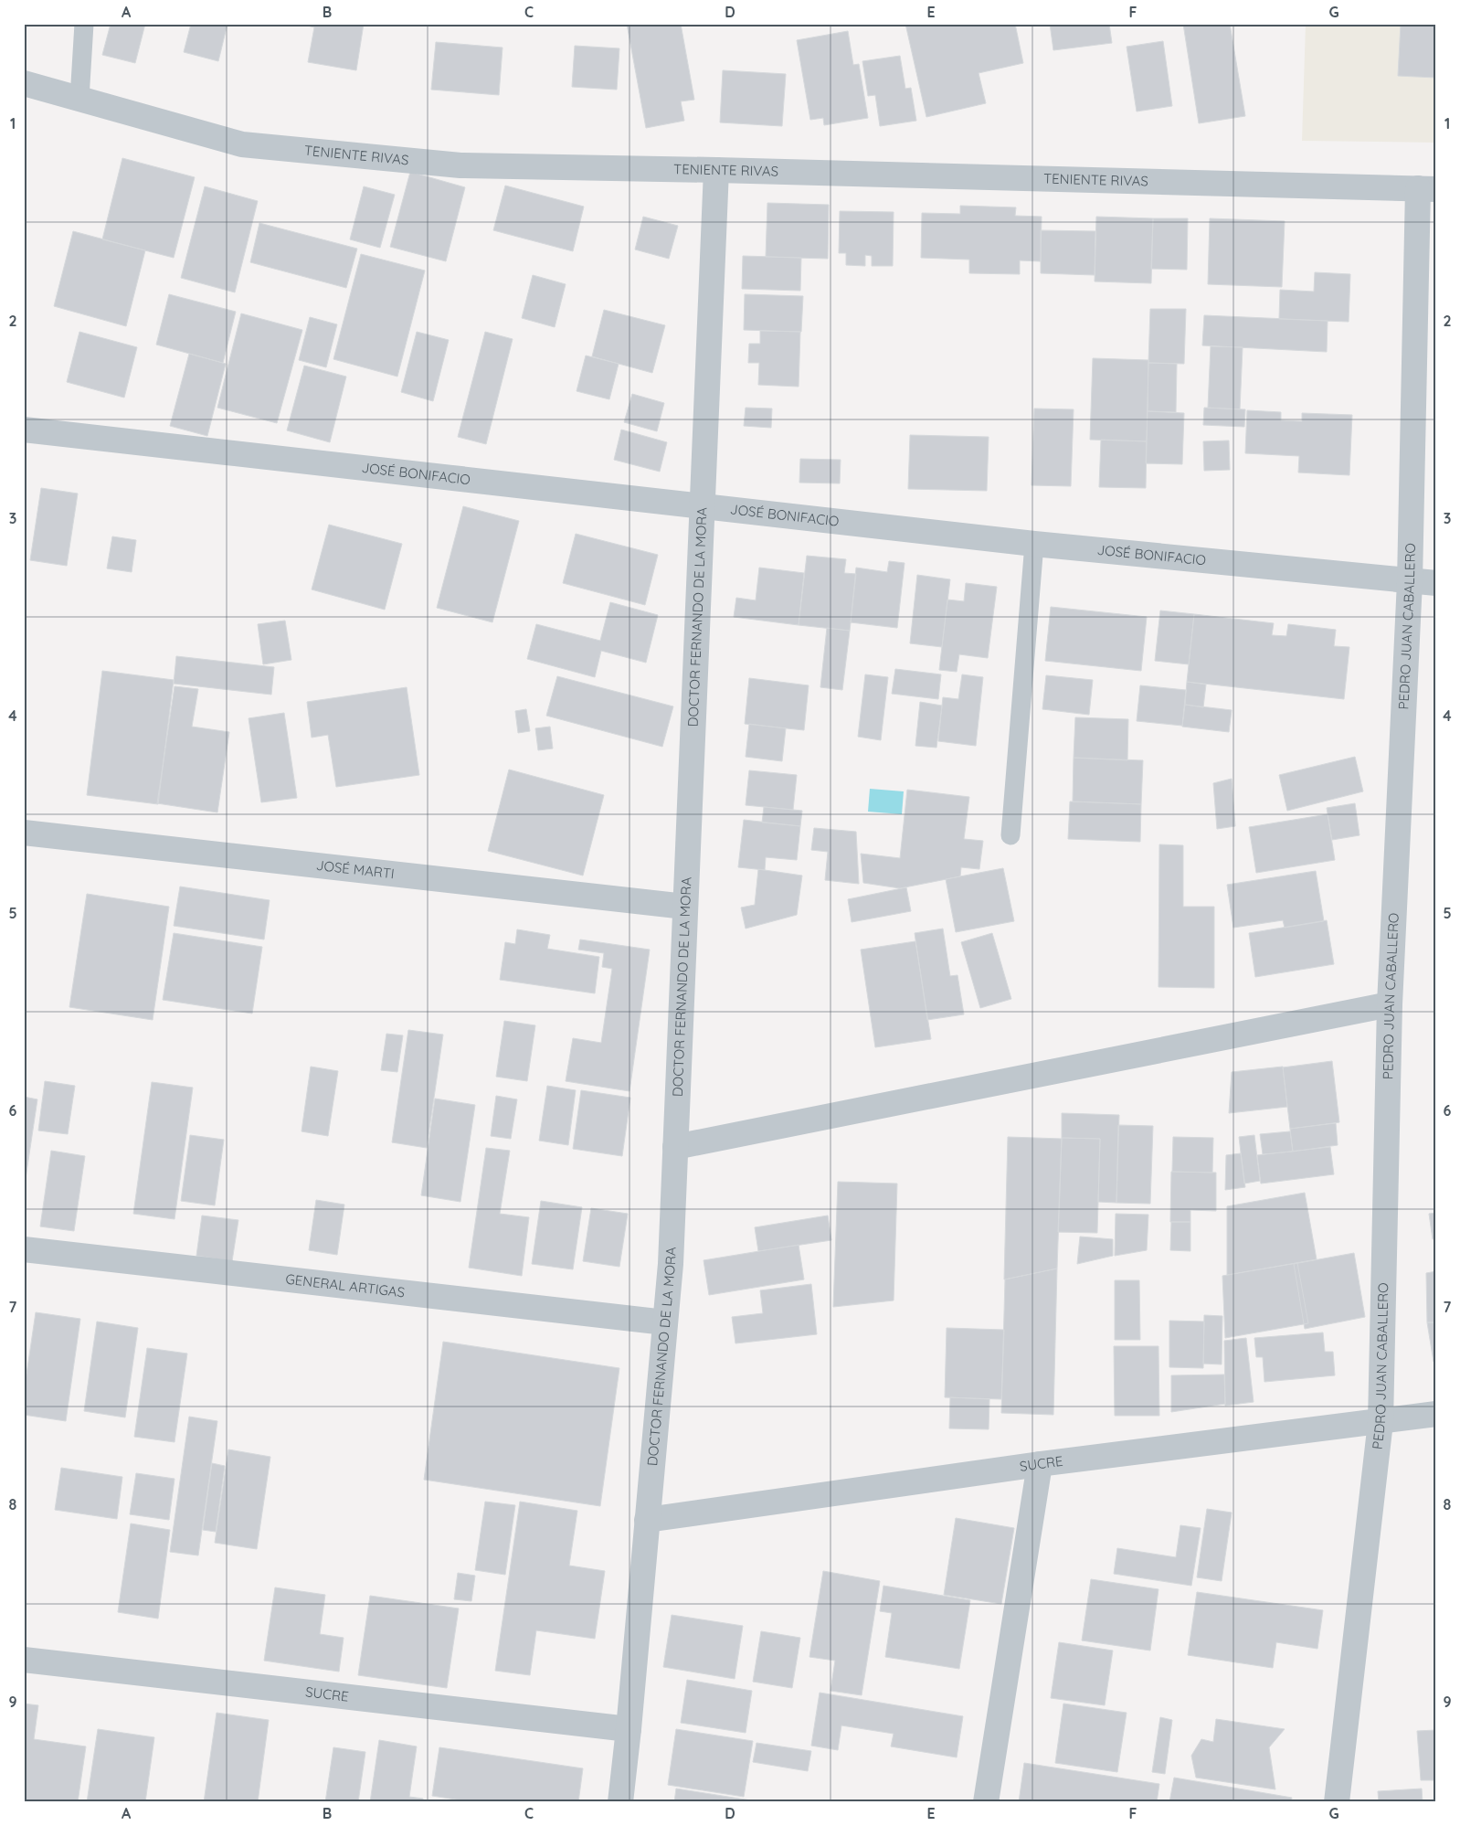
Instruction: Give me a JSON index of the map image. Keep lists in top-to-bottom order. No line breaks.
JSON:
{"streets":{"street":["TENIENTE RIVAS","JOSÉ BONIFACIO","DOCTOR FERNANDO DE LA MORA","PEDRO JUAN CABALLERO","JOSÉ MARTI","GENERAL ARTIGAS","SUCRE"]},"crossings":[["TENIENTE RIVAS","DOCTOR FERNANDO DE LA MORA"],["TENIENTE RIVAS","PEDRO JUAN CABALLERO"],["JOSÉ BONIFACIO","DOCTOR FERNANDO DE LA MORA"],["JOSÉ BONIFACIO","PEDRO JUAN CABALLERO"],["DOCTOR FERNANDO DE LA MORA","JOSÉ MARTI"],["DOCTOR FERNANDO DE LA MORA","GENERAL ARTIGAS"],["DOCTOR FERNANDO DE LA MORA","SUCRE"],["PEDRO JUAN CABALLERO","SUCRE"]],"grid":{"columns":["A","B","C","D","E","F","G"],"rows":["1","2","3","4","5","6","7","8","9"]}}
